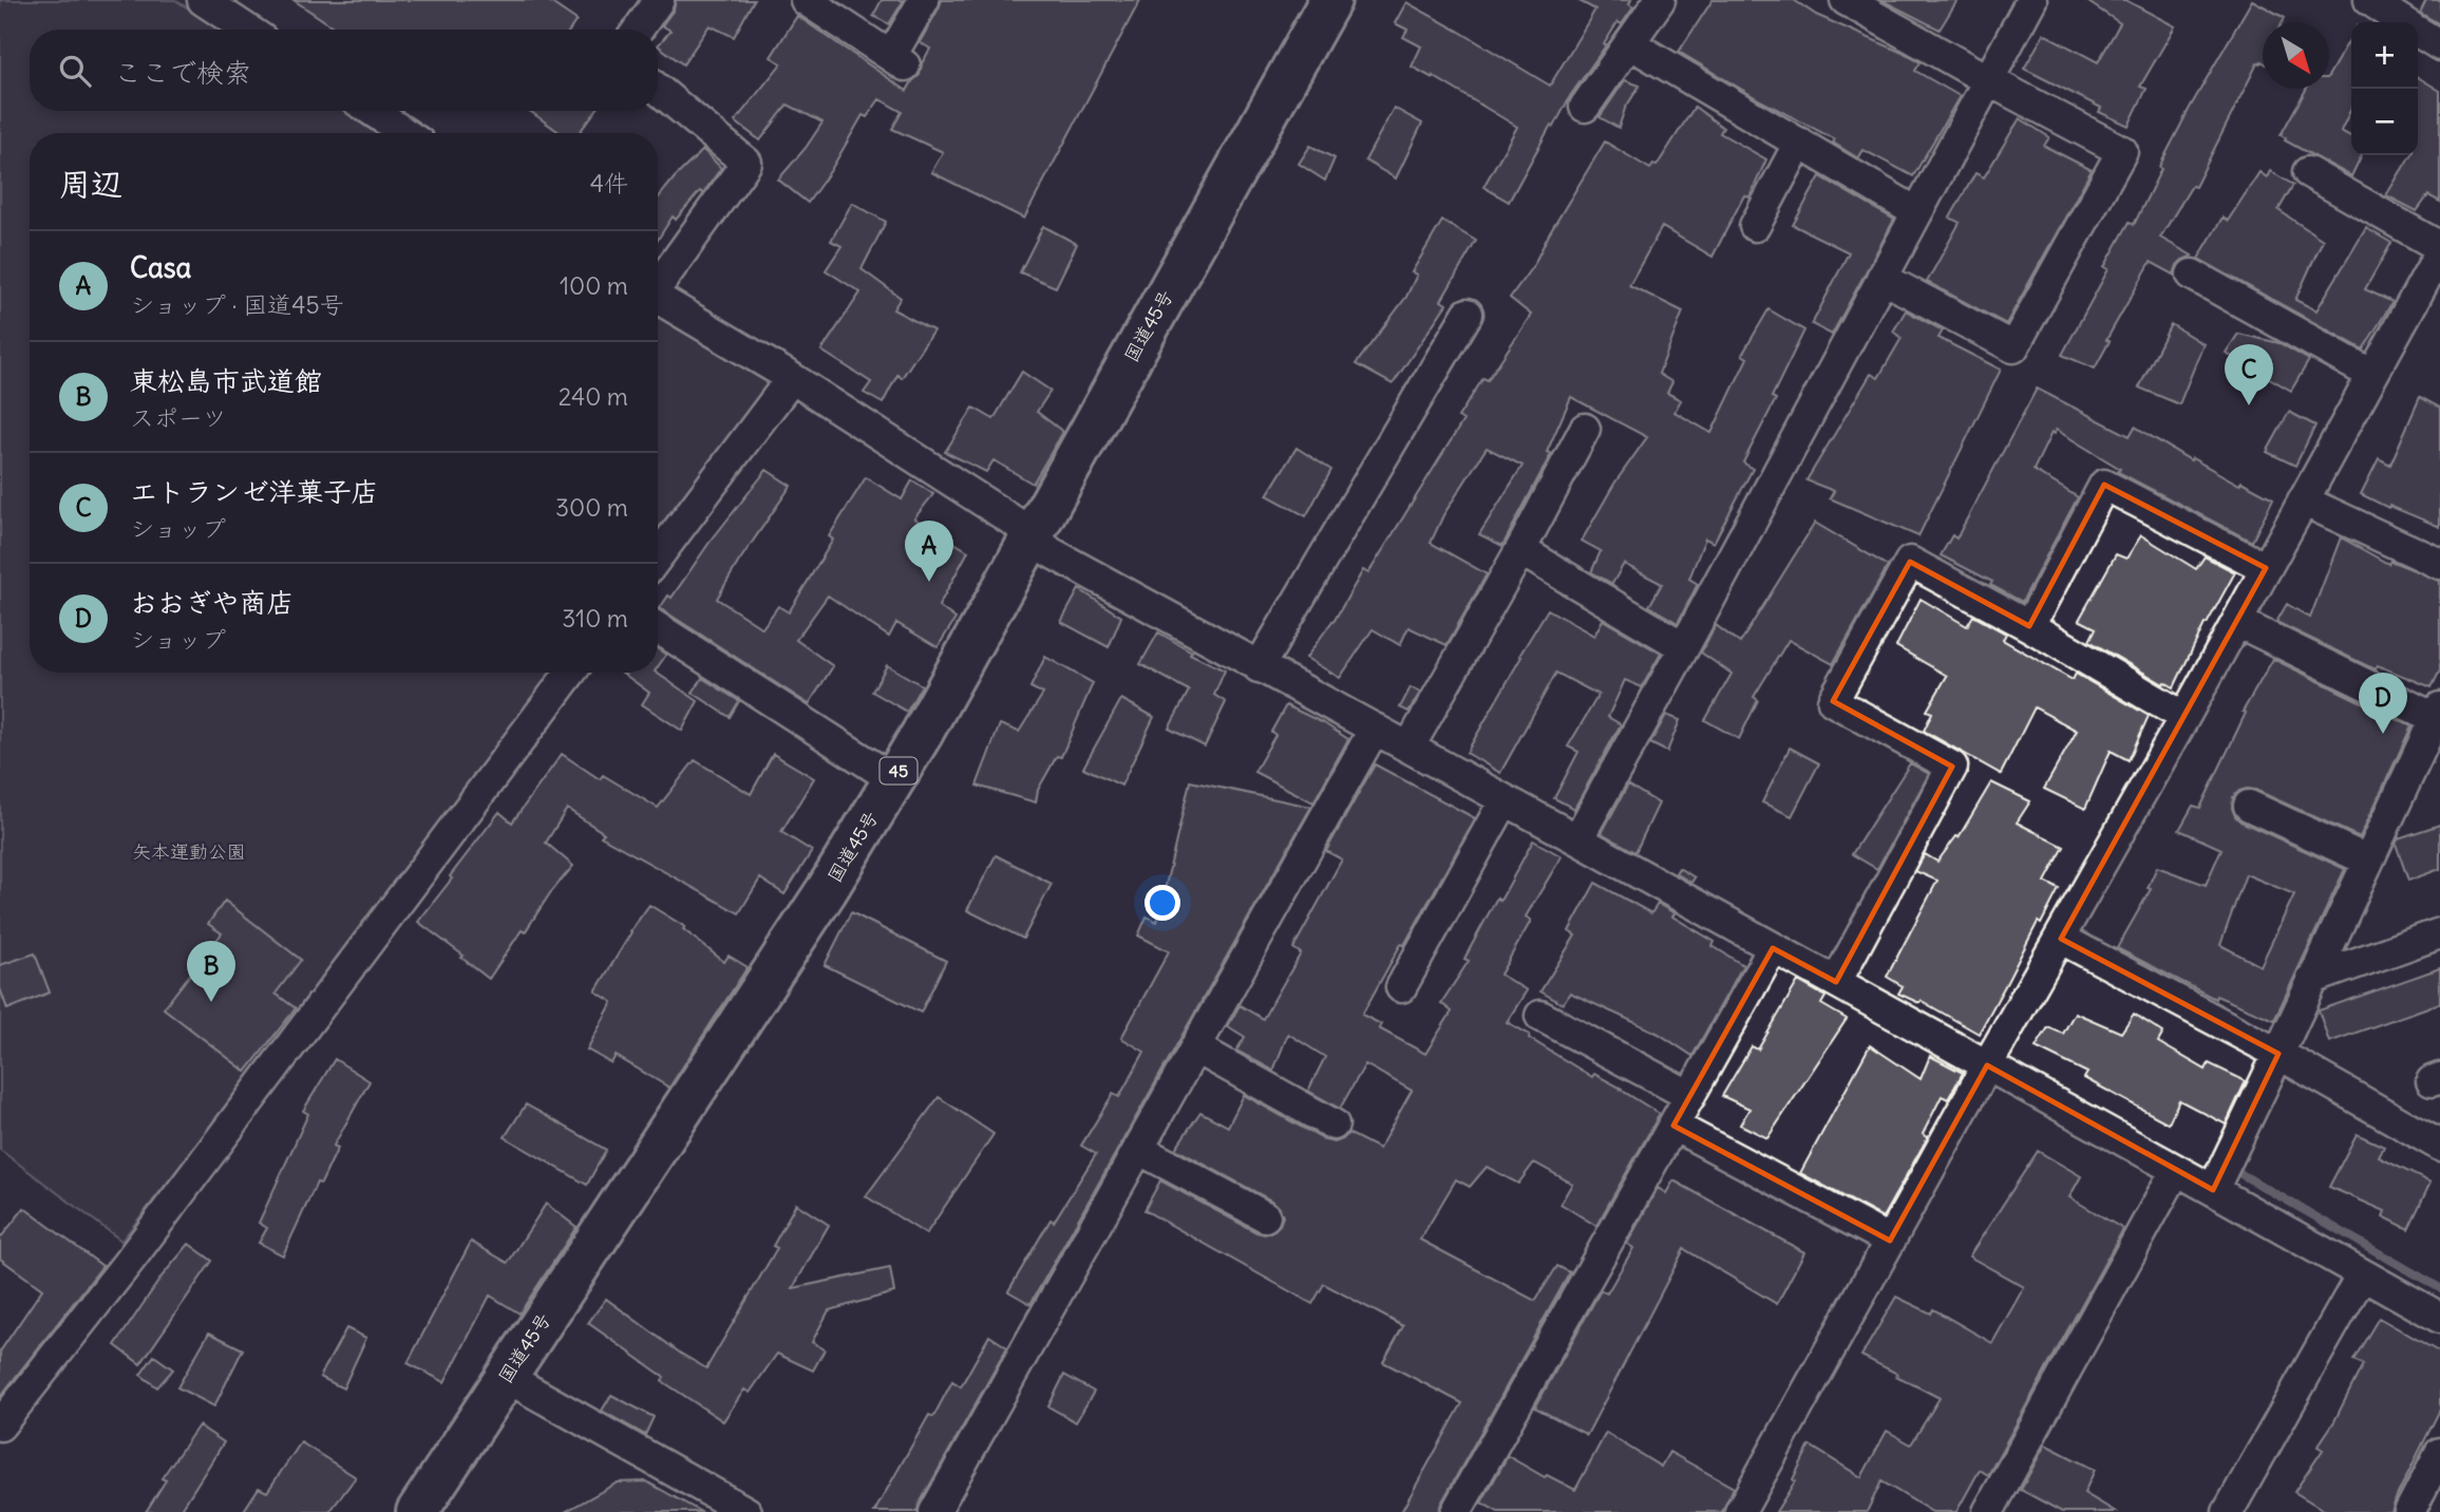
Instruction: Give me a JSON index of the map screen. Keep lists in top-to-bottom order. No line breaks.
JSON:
{"streets":{"highway":["国道45号","45"]},"parks":["矢本運動公園"],"north":"bottom right","page":{"map_buttons":["+","−"],"search":"ここで検索","heading":["周辺","4件"],"list":[{"mark":"A","name":"Casa","note":"ショップ · 国道45号","value":"100 m"},{"mark":"B","name":"東松島市武道館","note":"スポーツ","value":"240 m"},{"mark":"C","name":"エトランゼ洋菓子店","note":"ショップ","value":"300 m"},{"mark":"D","name":"おおぎや商店","note":"ショップ","value":"310 m"}],"pins":["C","A","D","B"]}}
